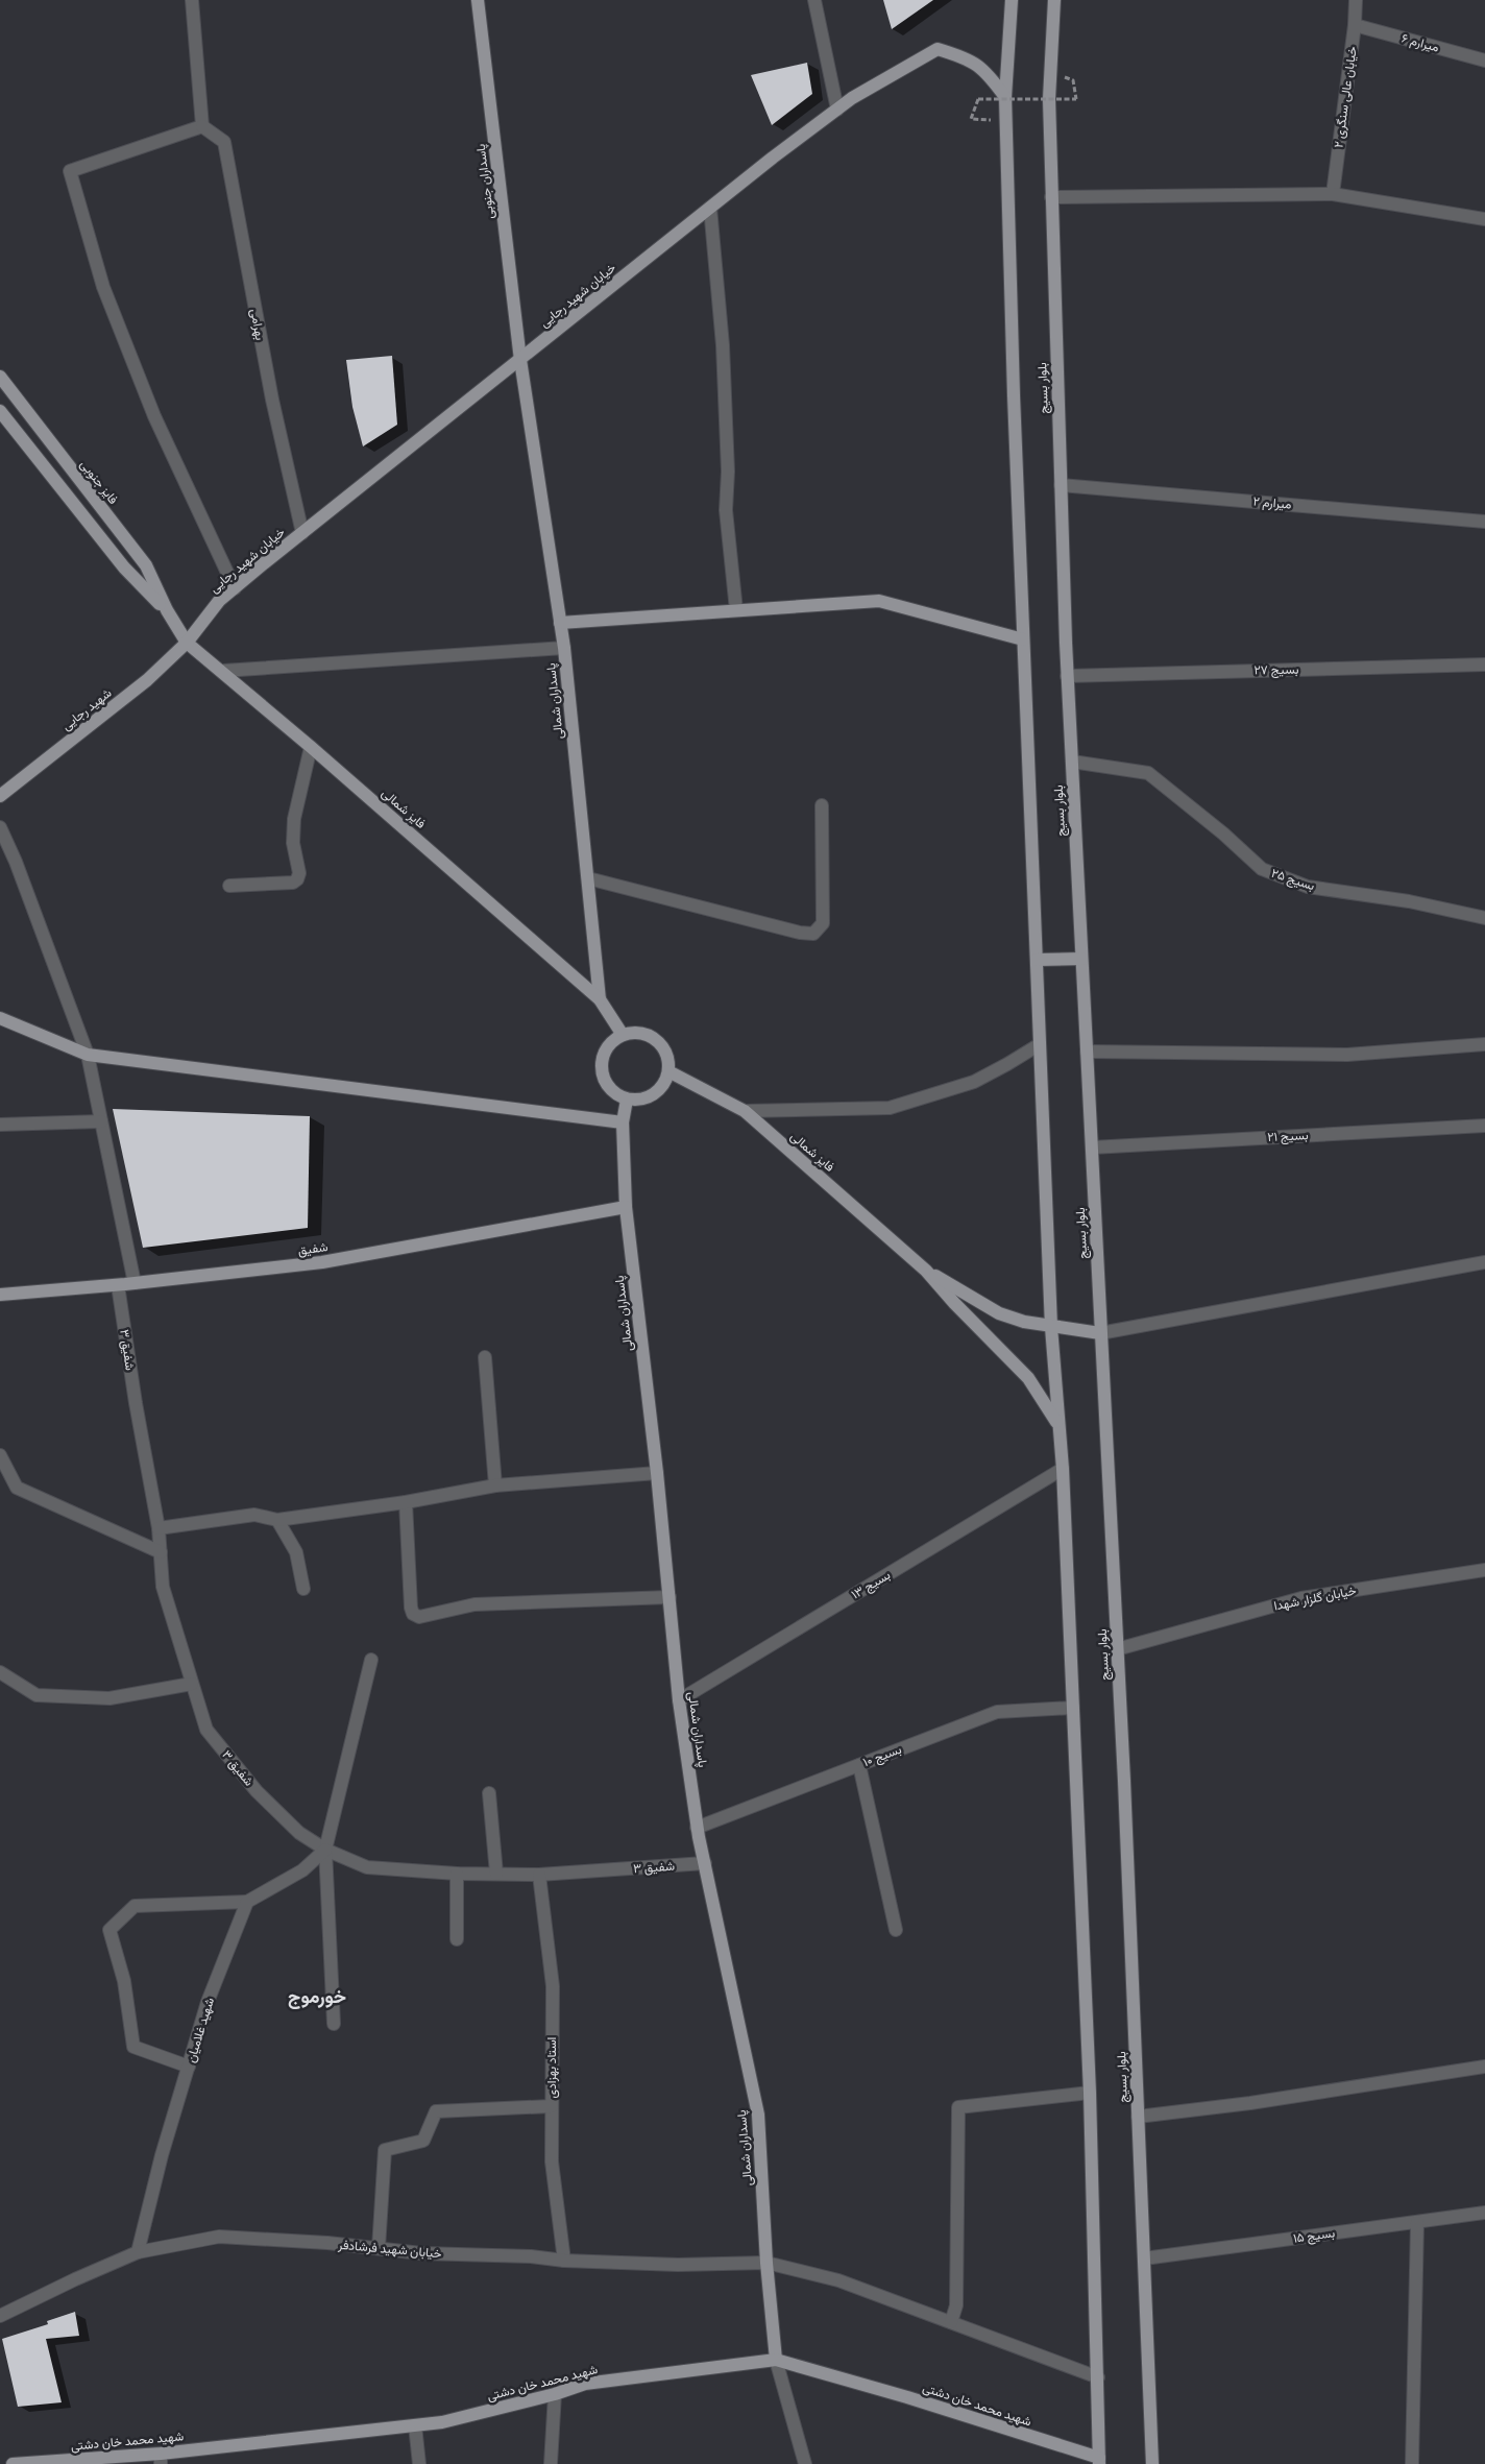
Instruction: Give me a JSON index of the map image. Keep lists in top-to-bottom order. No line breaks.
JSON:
{"streets":{"main road":["پاسداران جنوبی","خیابان شهید رجایی","بلوار بسیج","فایز جنوبی","پاسداران شمالی","شهید رجایی","فایز شمالی","شفیق","شهید محمد خان دشتی"],"street":["میرارم ۶","خیابان عالی سنگری ۲","بهرامی","میرارم ۲","بسیج ۲۷","بسیج ۲۵","بسیج ۲۱","شفیق ۳","بسیج ۱۳","خیابان گلزار شهدا","بسیج ۱۰","شهید غلامیان","استاد بهزادی","بسیج ۱۵","خیابان شهید فرشادفر"]},"crossings":[["میرارم ۶","خیابان عالی سنگری ۲"],["پاسداران جنوبی","خیابان شهید رجایی"],["پاسداران جنوبی","پاسداران شمالی"],["خیابان شهید رجایی","بهرامی"],["خیابان شهید رجایی","فایز جنوبی"],["خیابان شهید رجایی","پاسداران شمالی"],["خیابان شهید رجایی","شهید رجایی"],["خیابان شهید رجایی","فایز شمالی"],["بلوار بسیج","میرارم ۲"],["بلوار بسیج","بسیج ۲۷"],["بلوار بسیج","فایز شمالی"],["بلوار بسیج","بسیج ۲۵"],["بلوار بسیج","بسیج ۲۱"],["بلوار بسیج","خیابان گلزار شهدا"],["بلوار بسیج","بسیج ۱۵"],["فایز جنوبی","شهید رجایی"],["فایز جنوبی","فایز شمالی"],["پاسداران شمالی","فایز شمالی"],["پاسداران شمالی","شفیق"],["پاسداران شمالی","شفیق ۳"],["پاسداران شمالی","بسیج ۱۳"],["پاسداران شمالی","بسیج ۱۰"],["پاسداران شمالی","خیابان شهید فرشادفر"],["پاسداران شمالی","شهید محمد خان دشتی"],["شهید رجایی","فایز شمالی"],["شفیق","شفیق ۳"],["شفیق ۳","استاد بهزادی"],["شهید غلامیان","خیابان شهید فرشادفر"],["استاد بهزادی","خیابان شهید فرشادفر"]],"districts":["خورموج"]}
